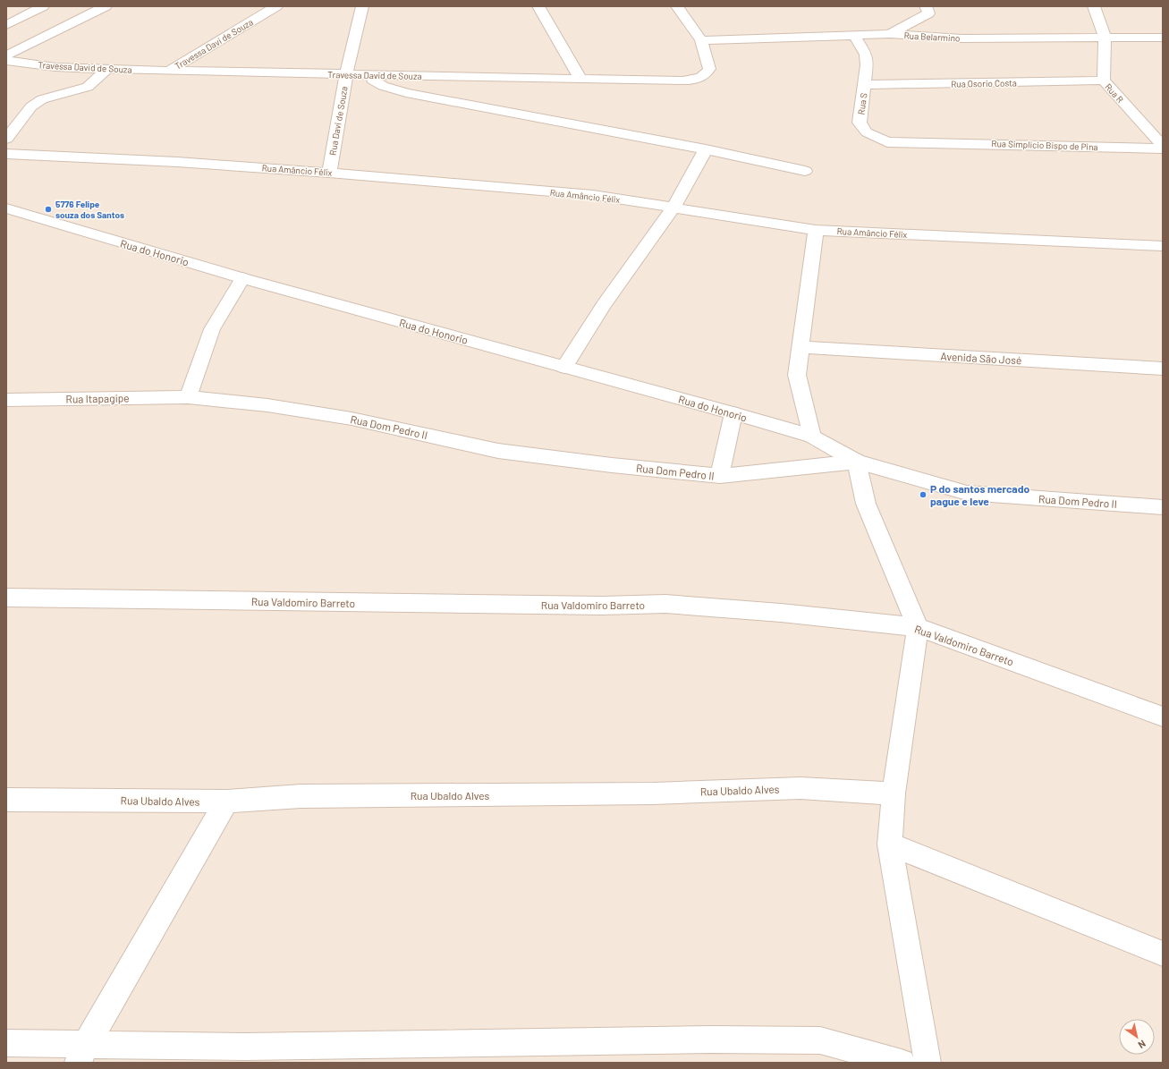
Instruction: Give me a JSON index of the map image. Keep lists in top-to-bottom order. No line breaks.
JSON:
{"streets":{"street":["Rua Belarmino","Travessa Davi de Souza","Travessa David de Souza","Rua Osorio Costa","Rua R","Rua S","Rua Davi de Souza","Rua Simplicio Bispo de Pina","Rua Amâncio Félix","Rua do Honorio","Avenida São José","Rua Itapagipe","Rua Dom Pedro II","Rua Valdomiro Barreto","Rua Ubaldo Alves"]},"crossings":[["Rua Belarmino","Travessa David de Souza"],["Rua Belarmino","Rua R"],["Rua Belarmino","Rua S"],["Travessa Davi de Souza","Travessa David de Souza"],["Travessa David de Souza","Rua Davi de Souza"],["Rua Osorio Costa","Rua R"],["Rua Osorio Costa","Rua S"],["Rua R","Rua Simplicio Bispo de Pina"],["Rua S","Rua Simplicio Bispo de Pina"],["Rua Davi de Souza","Rua Amâncio Félix"],["Rua do Honorio","Rua Dom Pedro II"],["Rua Itapagipe","Rua Dom Pedro II"]],"places":["5776 Felipe souza dos Santos","P do santos mercado pague e leve"],"north":"bottom right"}
